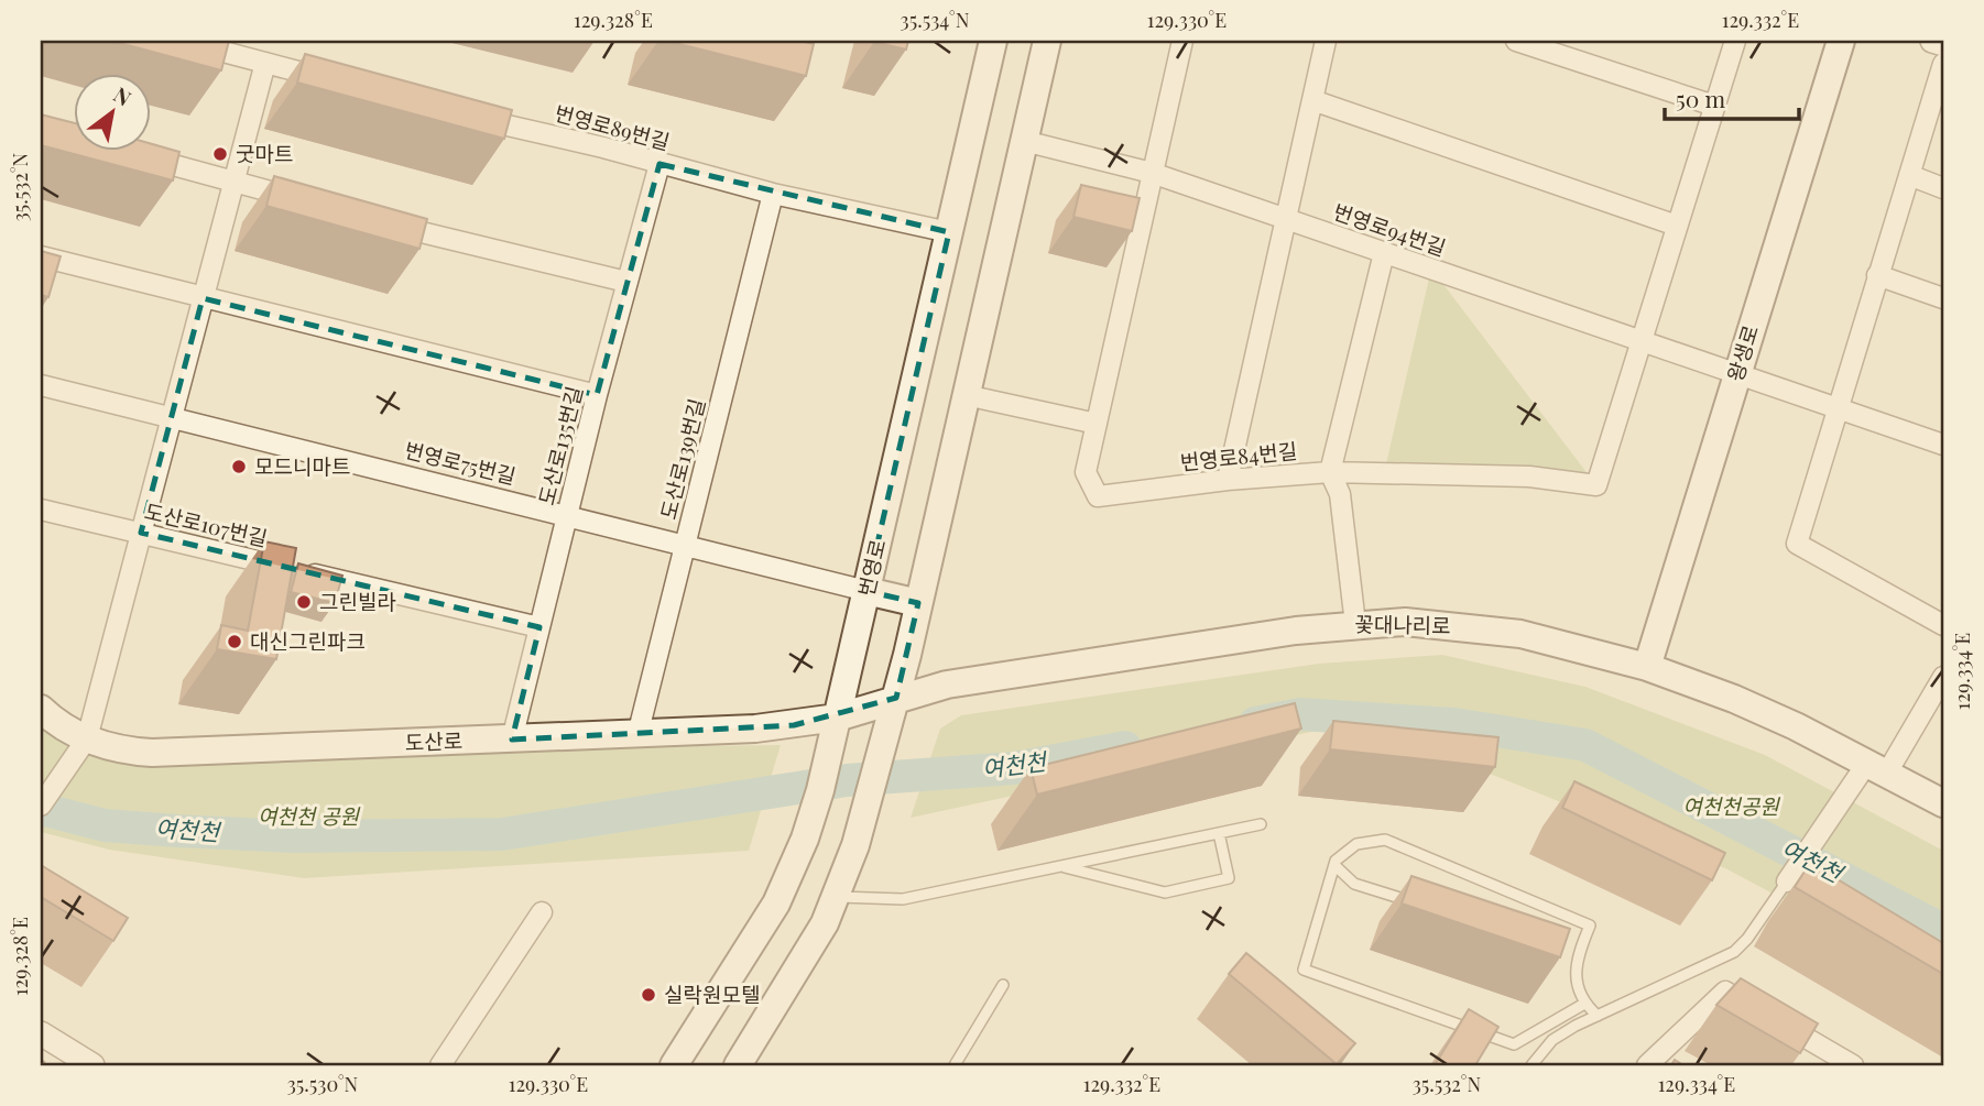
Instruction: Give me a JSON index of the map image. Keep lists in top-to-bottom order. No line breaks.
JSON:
{"streets":{"main road":["왕생로","번영로","꽃대나리로","도산로"],"street":["번영로89번길","번영로94번길","도산로135번길","번영로84번길","도산로139번길","번영로75번길","도산로107번길"]},"crossings":[["번영로89번길","도산로135번길"],["번영로89번길","도산로139번길"],["번영로89번길","번영로"],["번영로94번길","왕생로"],["번영로94번길","번영로84번길"],["왕생로","꽃대나리로"],["도산로135번길","번영로75번길"],["도산로135번길","도산로107번길"],["도산로135번길","도산로"],["도산로139번길","번영로75번길"],["도산로139번길","도산로"],["번영로75번길","번영로"],["번영로","꽃대나리로"],["번영로","도산로"],["꽃대나리로","도산로"]],"water":["여천천"],"parks":["여천천공원","여천천 공원"],"places":["굿마트","모드니마트","그린빌라","대신그린파크","실락원모텔"],"scale_bar":"50 m","north":"top right","coordinates":["129.328°E","35.534°N","129.330°E","129.332°E","35.532°N","129.334°E","35.530°N"]}
